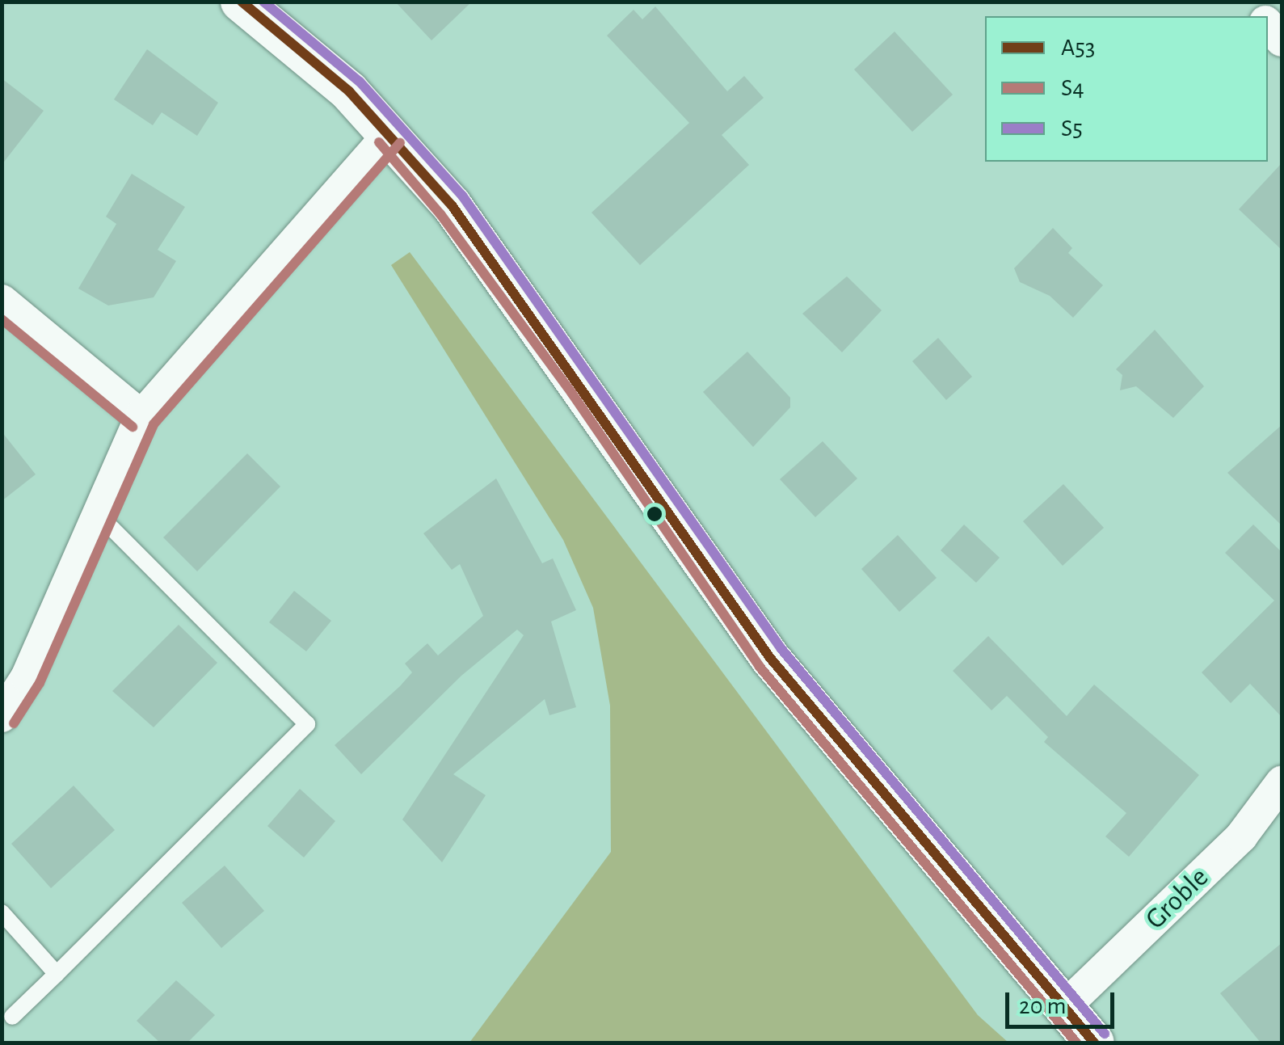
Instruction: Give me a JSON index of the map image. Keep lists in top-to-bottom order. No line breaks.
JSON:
{"streets":{"street":["Groble"]},"lines":["transit line A53","transit line S5","transit line S4"],"legend":["A53","S4","S5"],"scale_bar":"20 m"}
